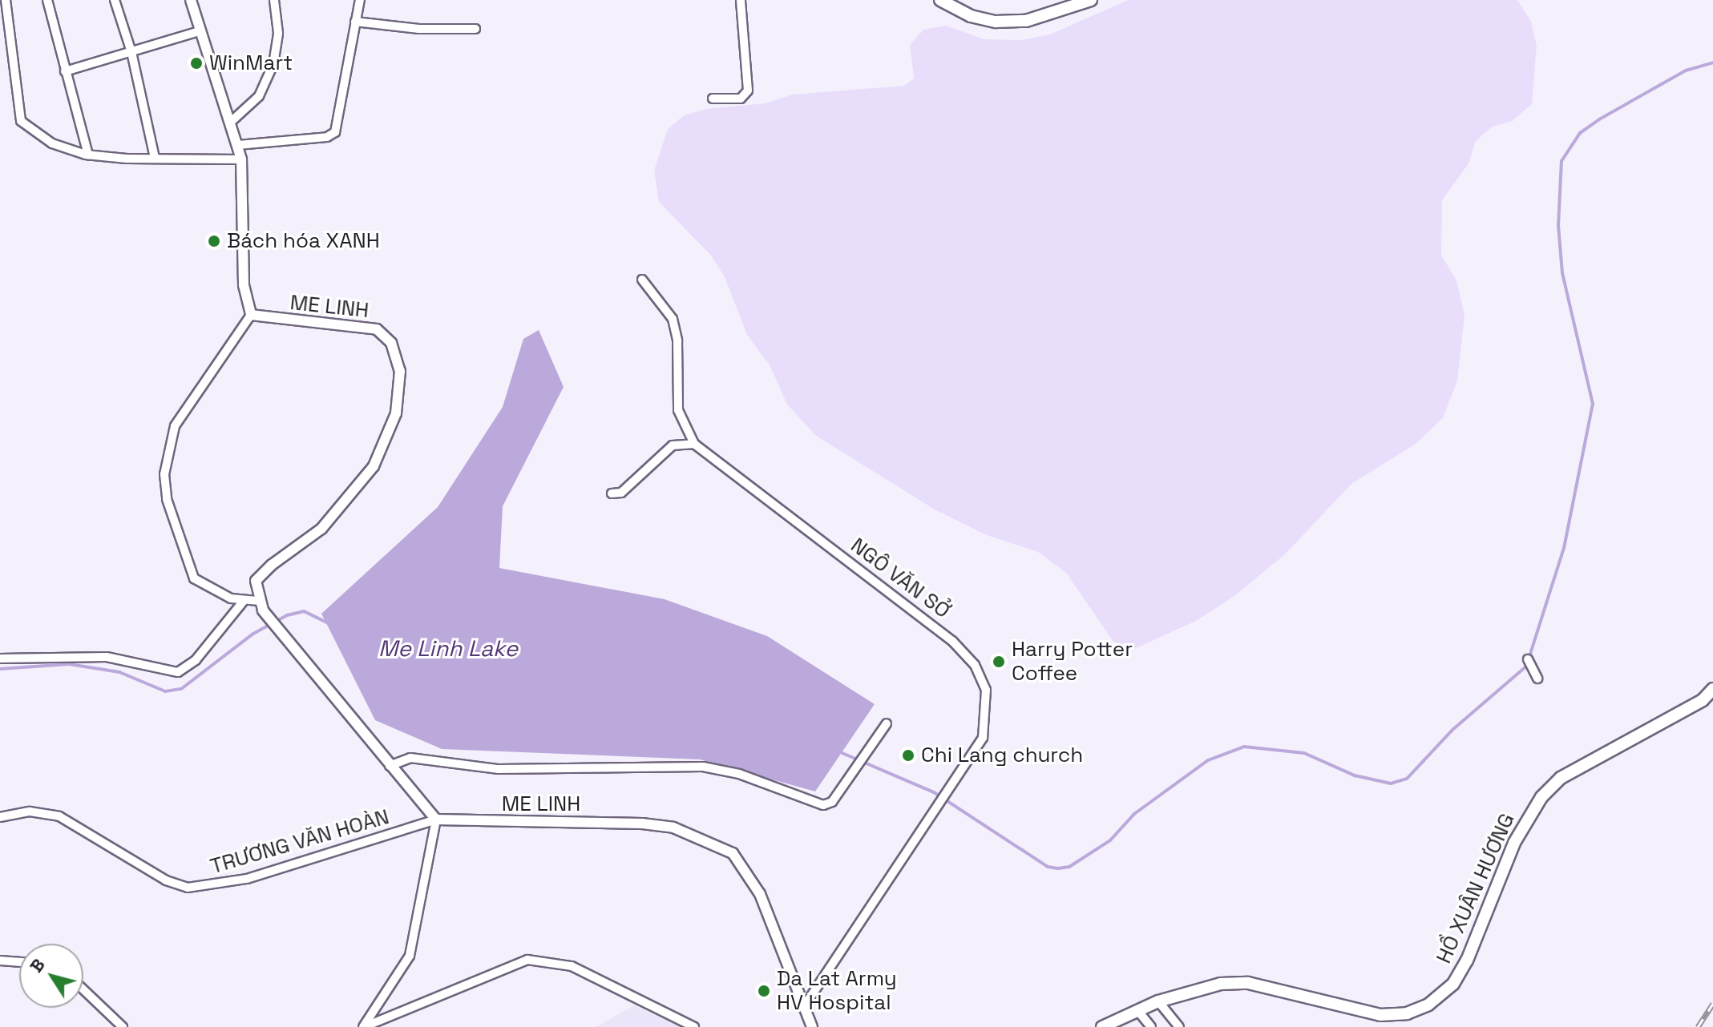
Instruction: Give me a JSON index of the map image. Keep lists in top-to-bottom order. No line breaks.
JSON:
{"streets":{"main road":["HỒ XUÂN HƯƠNG"],"street":["ME LINH","NGÔ VĂN SỞ","TRƯƠNG VĂN HOÀN"]},"crossings":[["ME LINH","NGÔ VĂN SỞ"],["ME LINH","TRƯƠNG VĂN HOÀN"]],"water":["Me Linh Lake"],"places":["WinMart","Bách hóa XANH","Harry Potter Coffee","Chi Lang church","Da Lat Army HV Hospital"],"north":"top left"}
